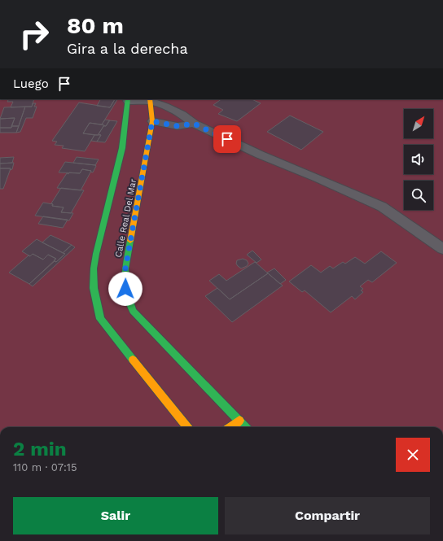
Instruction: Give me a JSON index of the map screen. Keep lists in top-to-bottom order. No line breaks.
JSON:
{"streets":{"street":["Calle Real Del Mar"]},"north":"top right","page":{"turn":["80 m","Gira a la derecha"],"then":"Luego","heading":["2 min","110 m · 07:15"],"buttons":["Salir","Compartir"]}}
